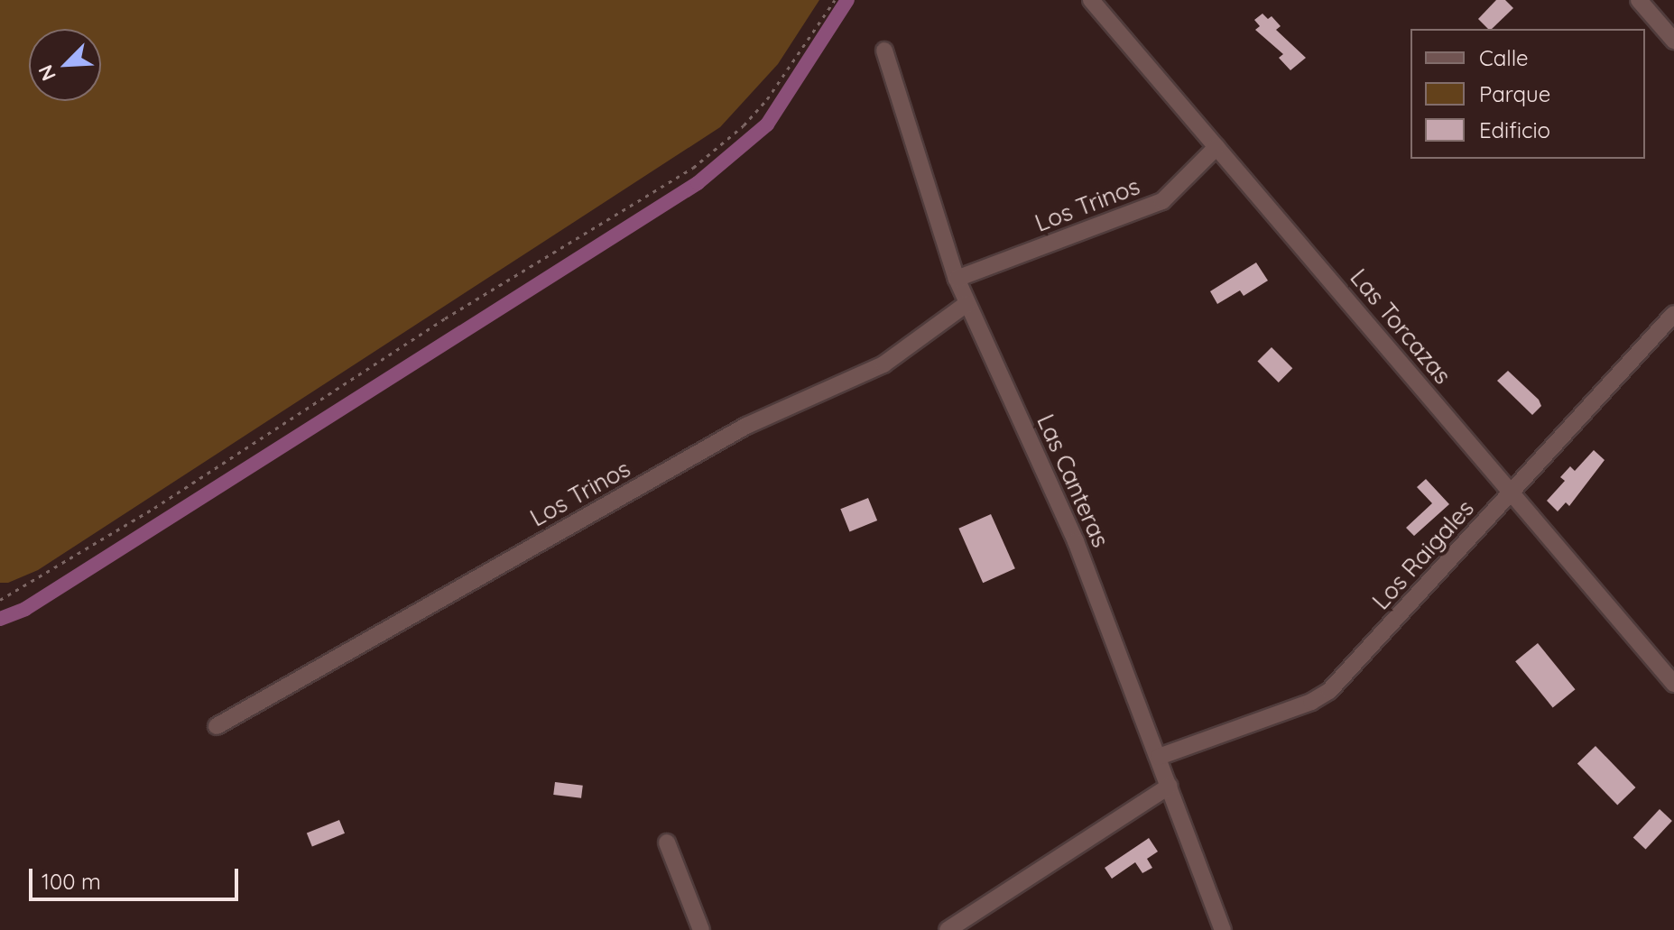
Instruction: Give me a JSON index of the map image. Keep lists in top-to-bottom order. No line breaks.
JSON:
{"streets":{"street":["Los Trinos","Las Torcazas","Las Canteras","Los Raigales"]},"crossings":[["Los Trinos","Las Torcazas"],["Los Trinos","Las Canteras"],["Las Torcazas","Los Raigales"],["Las Canteras","Los Raigales"]],"legend":["Calle","Parque","Edificio"],"scale_bar":"100 m","north":"bottom left"}
